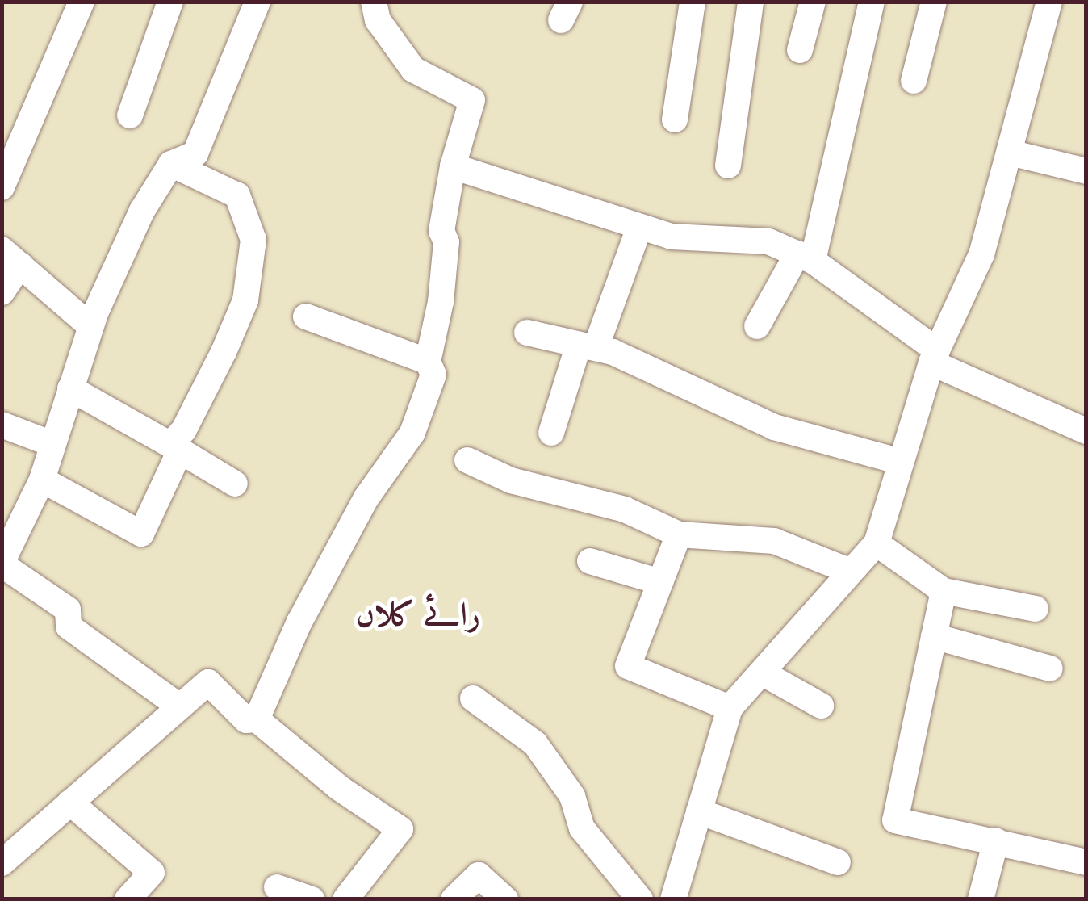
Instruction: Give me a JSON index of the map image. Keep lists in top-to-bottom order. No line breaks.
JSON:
{"districts":["رائے کلاں"]}
